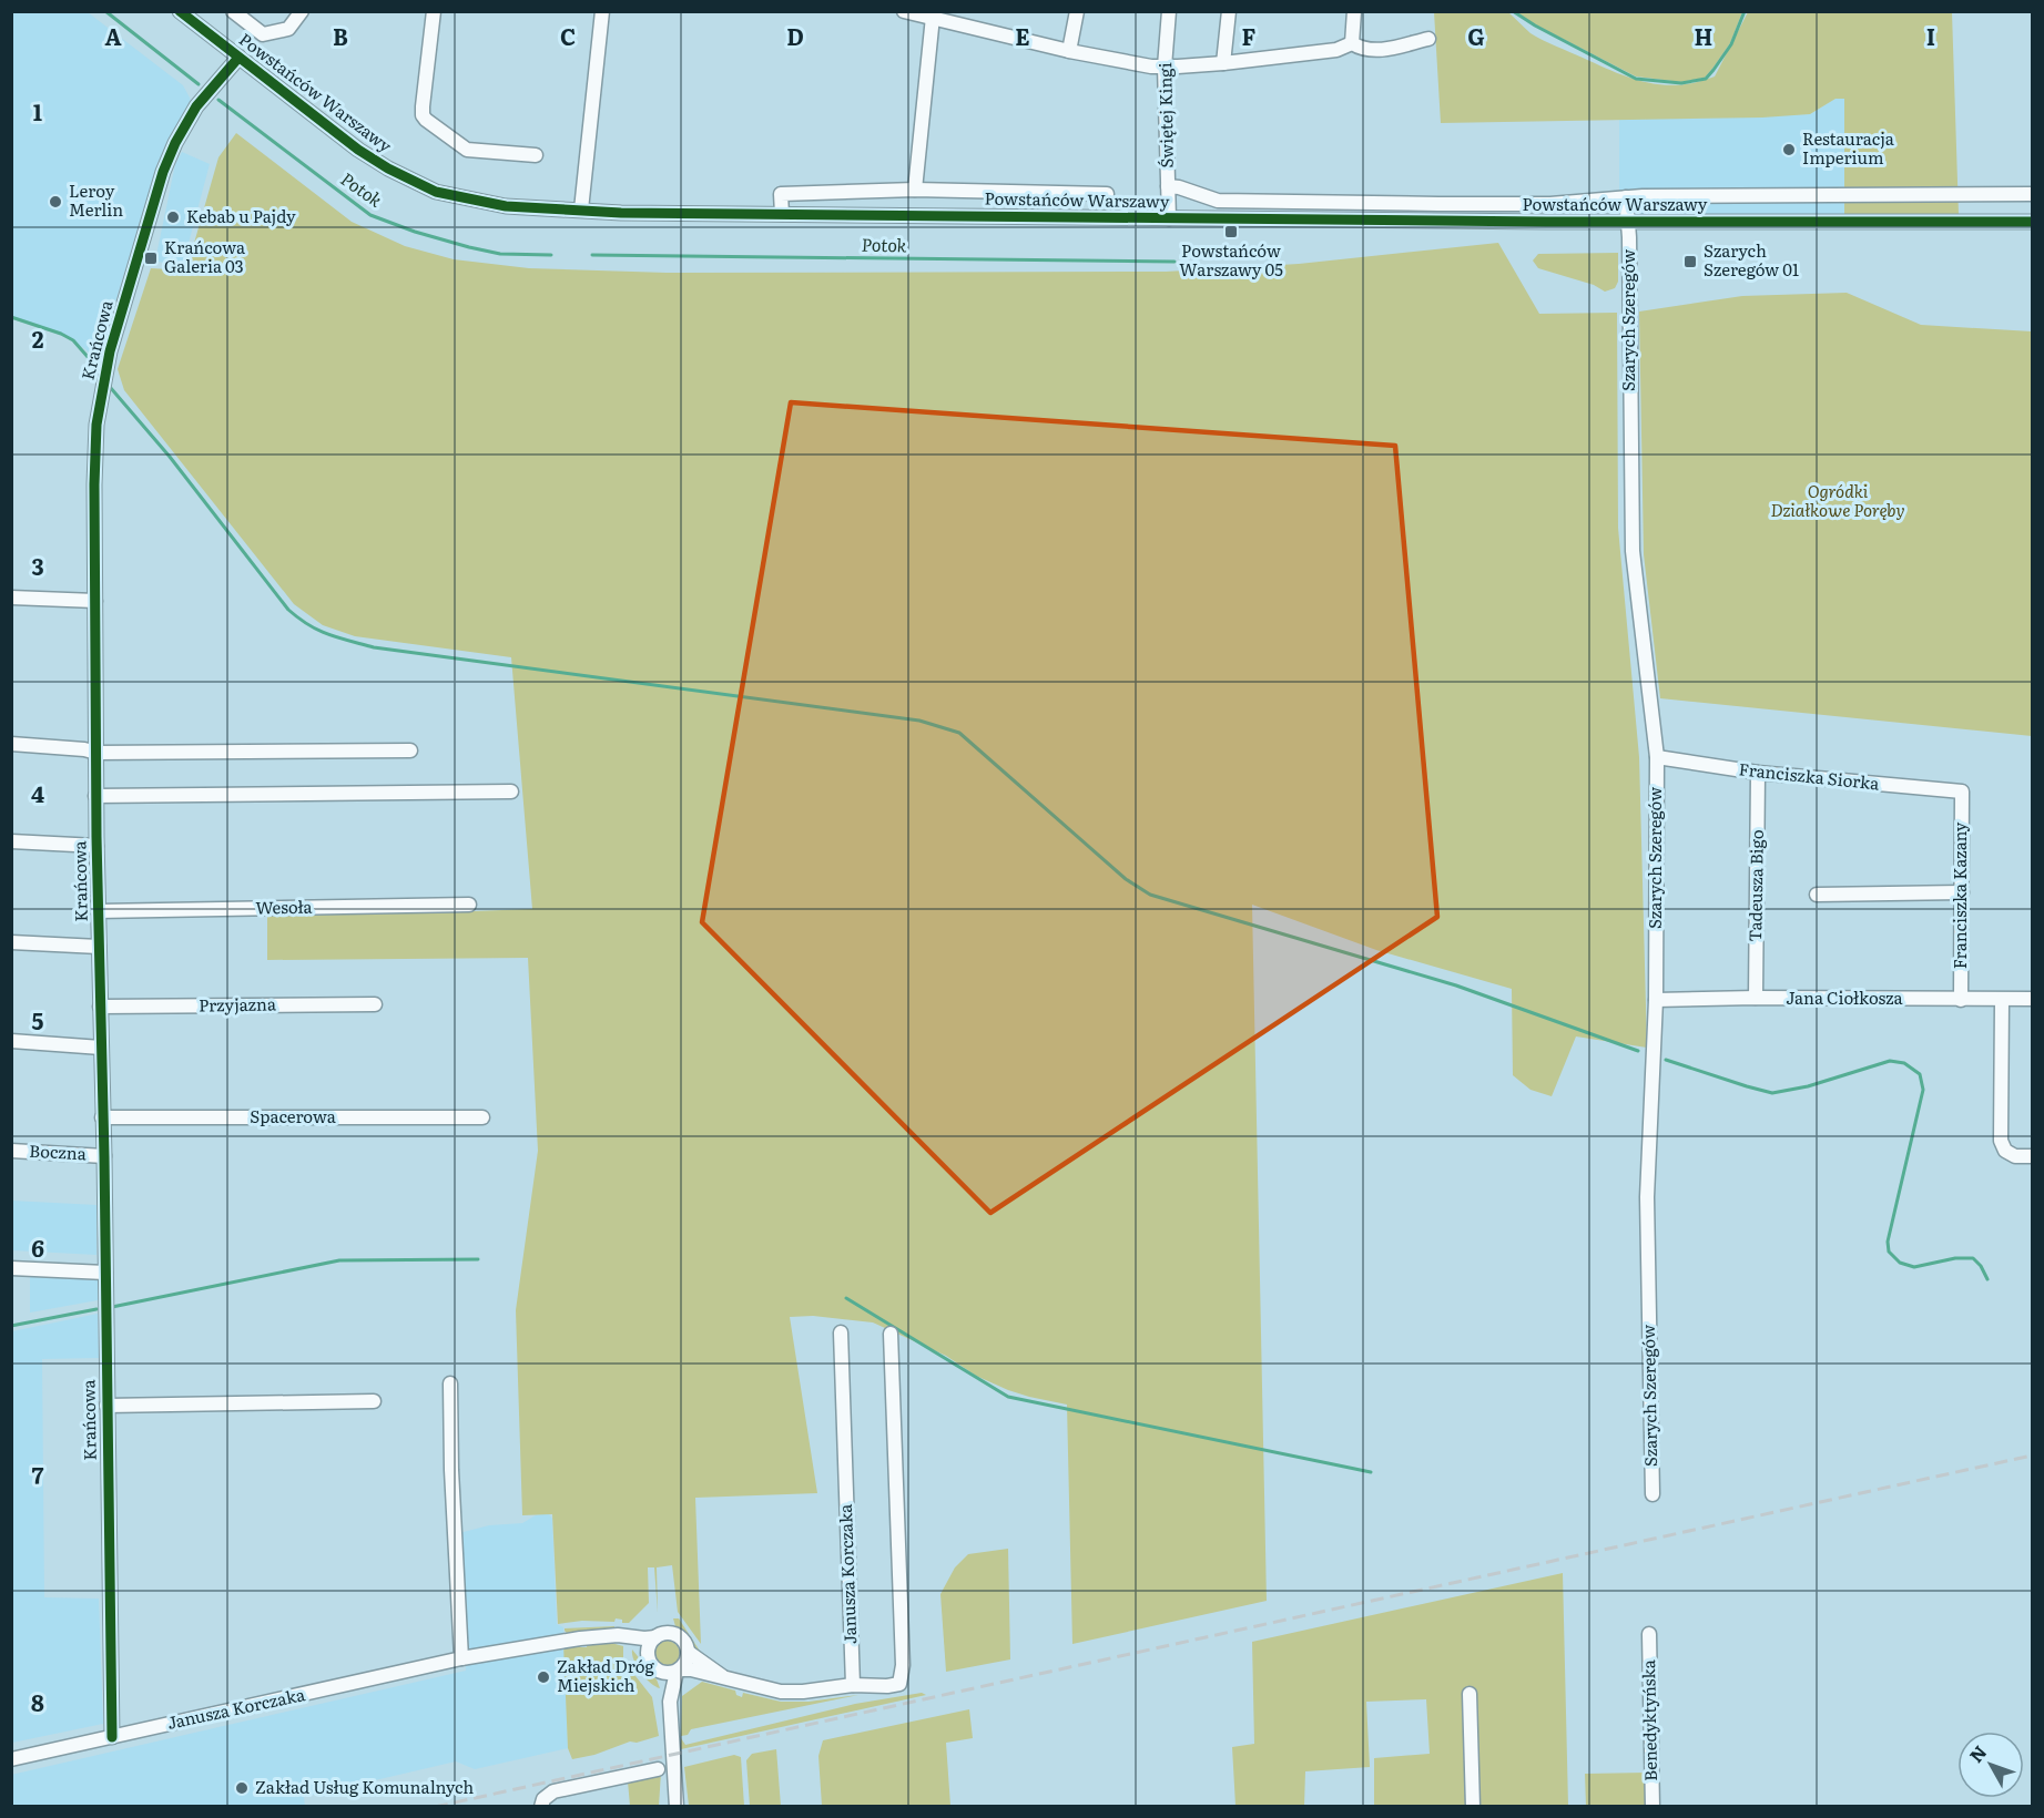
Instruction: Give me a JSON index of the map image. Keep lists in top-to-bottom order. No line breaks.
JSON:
{"streets":{"street":["Powstańców Warszawy","Świętej Kingi","Szarych Szeregów","Krańcowa","Franciszka Siorka","Tadeusza Bigo","Franciszka Kazany","Wesoła","Jana Ciołkosza","Przyjazna","Spacerowa","Boczna","Janusza Korczaka","Benedyktyńska"]},"crossings":[["Powstańców Warszawy","Świętej Kingi"],["Powstańców Warszawy","Szarych Szeregów"],["Powstańców Warszawy","Krańcowa"],["Szarych Szeregów","Franciszka Siorka"],["Szarych Szeregów","Jana Ciołkosza"],["Krańcowa","Wesoła"],["Krańcowa","Przyjazna"],["Krańcowa","Spacerowa"],["Krańcowa","Boczna"],["Krańcowa","Janusza Korczaka"],["Franciszka Siorka","Tadeusza Bigo"],["Franciszka Siorka","Franciszka Kazany"],["Tadeusza Bigo","Jana Ciołkosza"],["Franciszka Kazany","Jana Ciołkosza"]],"water":["Potok"],"parks":["Ogródki Działkowe Poręby"],"places":{"other":["Restauracja Imperium","Leroy Merlin","Kebab u Pajdy","Zakład Dróg Miejskich","Zakład Usług Komunalnych"],"transit":["Powstańców Warszawy 05","Krańcowa Galeria 03","Szarych Szeregów 01"]},"north":"top left","grid":{"columns":["A","B","C","D","E","F","G","H","I"],"rows":["1","2","3","4","5","6","7","8"]}}
